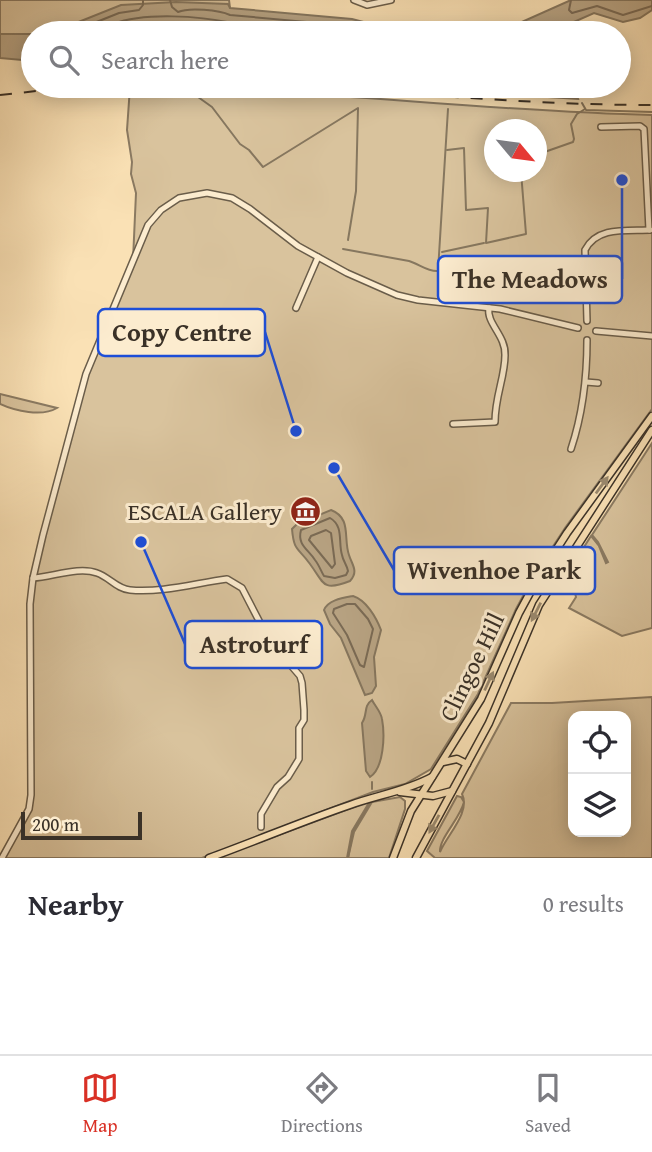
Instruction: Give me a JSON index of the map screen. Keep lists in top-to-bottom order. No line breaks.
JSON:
{"streets":{"main road":["Clingoe Hill"]},"places":{"other":["The Meadows","Copy Centre","Wivenhoe Park","Astroturf"],"museum":["ESCALA Gallery"]},"scale_bar":"200 m","north":"bottom right","page":{"search":"Search here","scale":"200 m","heading":["Nearby","0 results"],"nav":["Map","Directions","Saved"]}}
